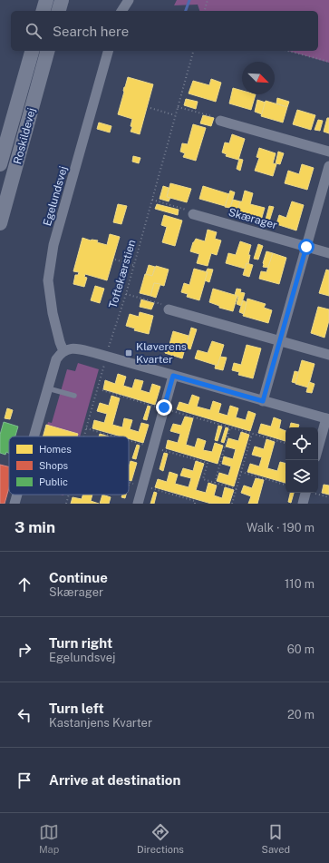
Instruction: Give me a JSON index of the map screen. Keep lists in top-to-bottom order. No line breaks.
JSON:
{"streets":{"main road":["Roskildevej"],"street":["Egelundsvej","Skærager"],"path":["Toftekærstien"]},"places":{"transit":["Kløverens Kvarter"]},"legend":["Homes","Shops","Public"],"north":"bottom right","page":{"search":"Search here","heading":["3 min","Walk · 190 m"],"list":[["Continue","Skærager","110 m"],["Turn right","Egelundsvej","60 m"],["Turn left","Kastanjens Kvarter","20 m"],"Arrive at destination"],"nav":["Map","Directions","Saved"]}}
